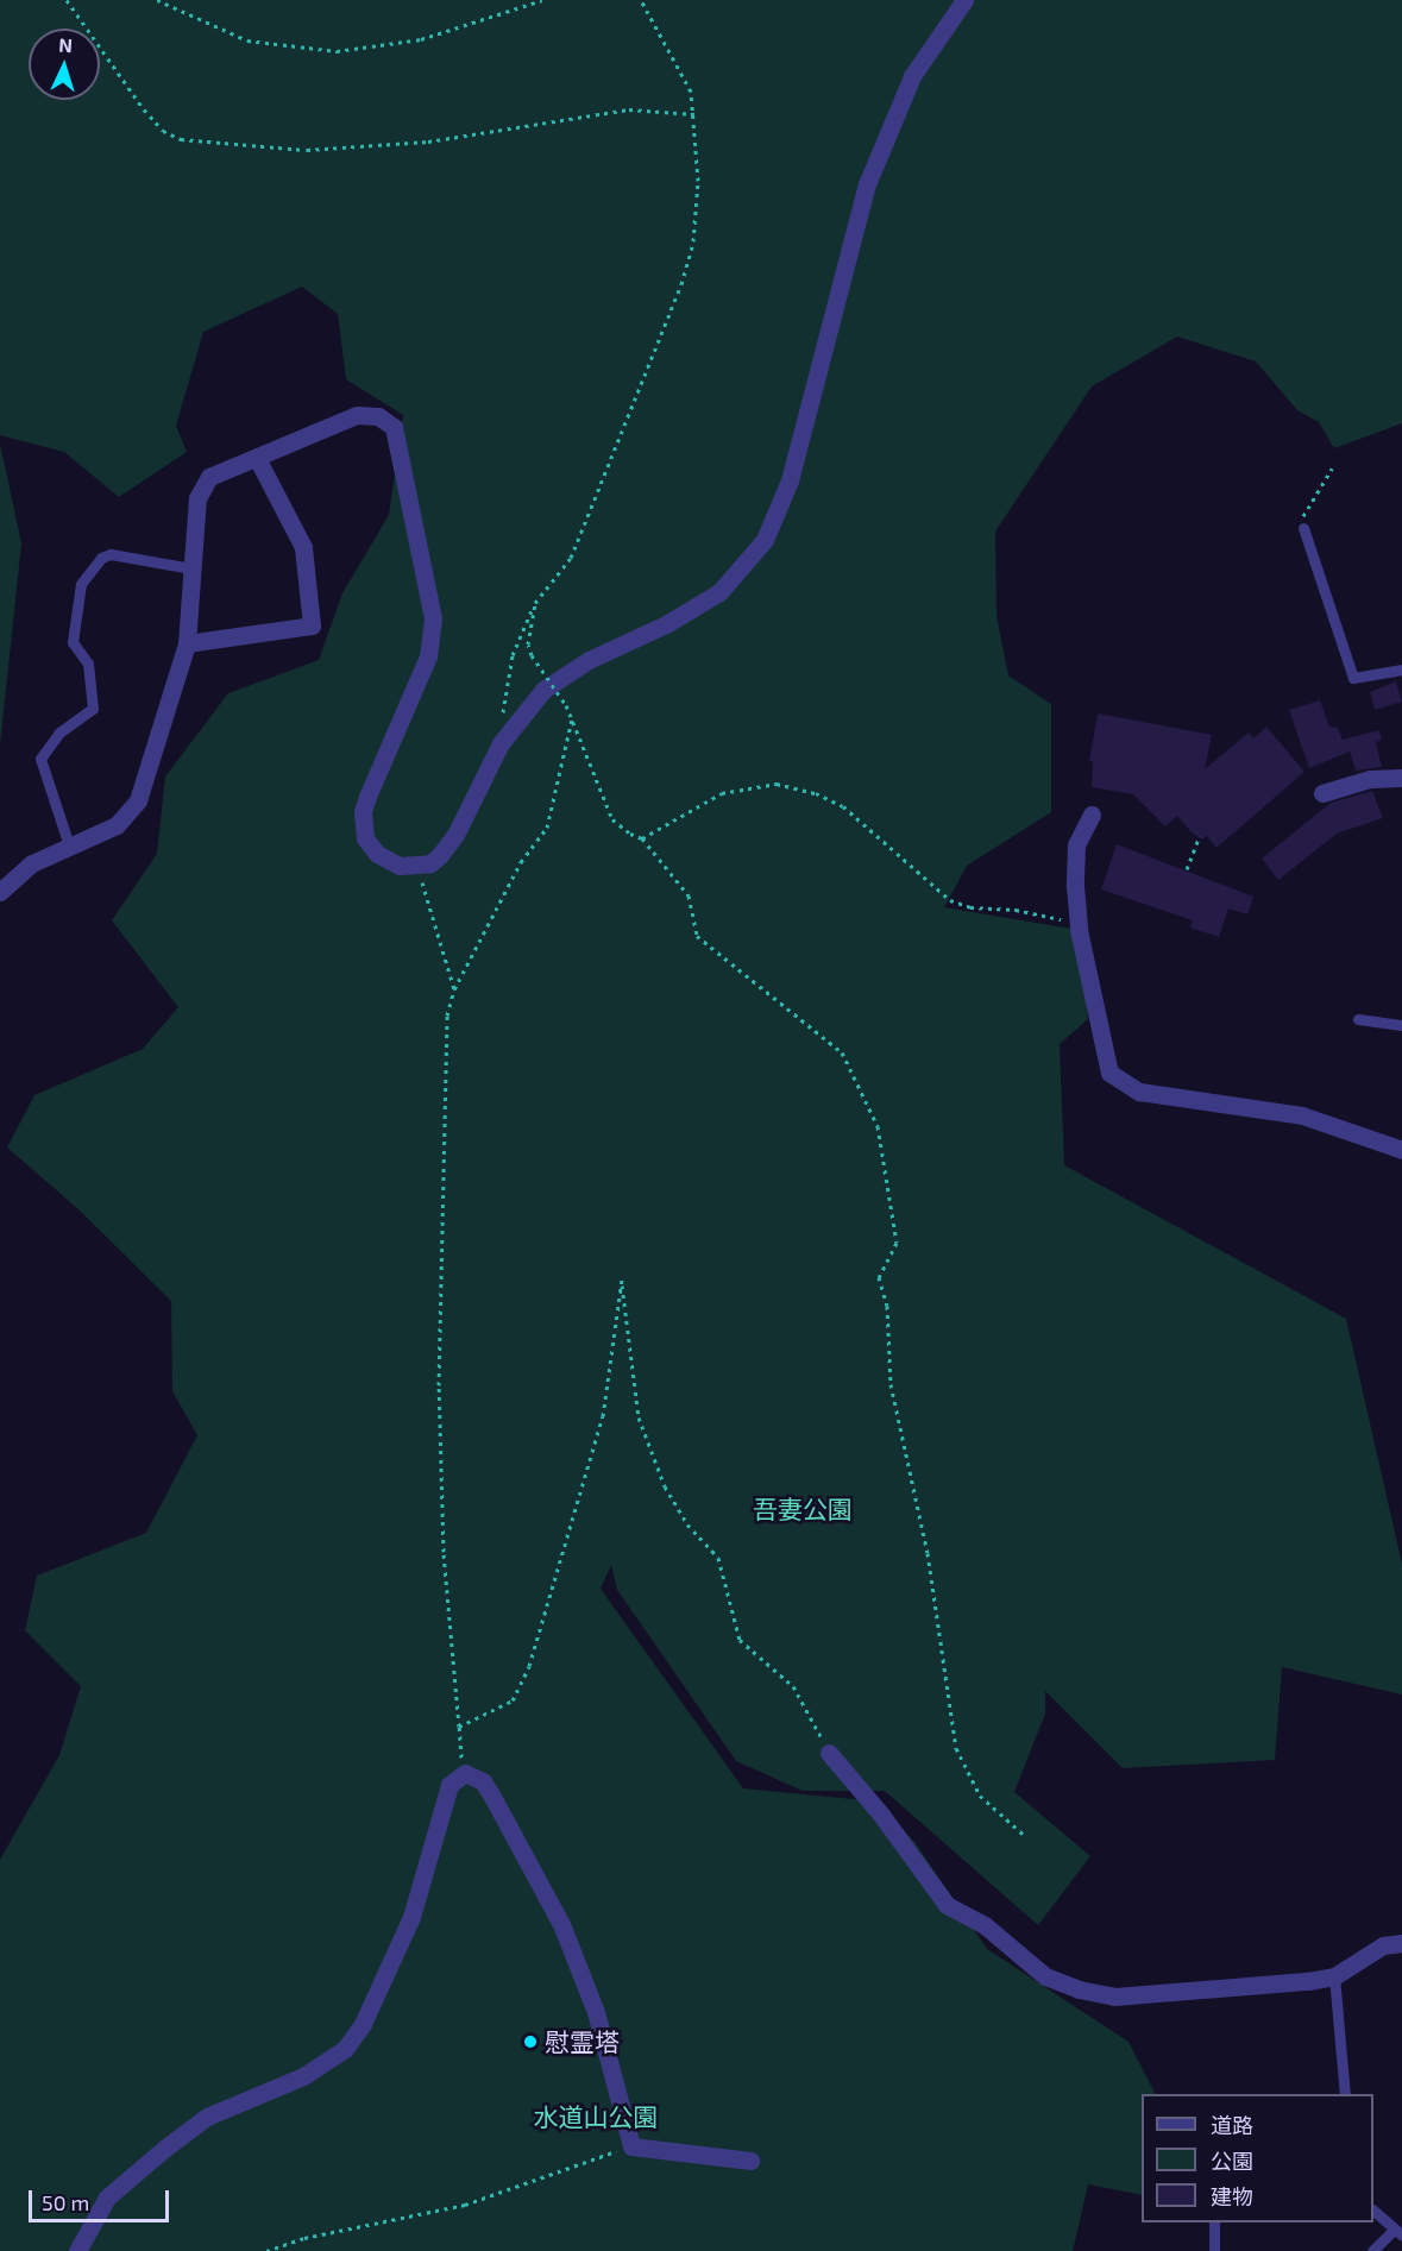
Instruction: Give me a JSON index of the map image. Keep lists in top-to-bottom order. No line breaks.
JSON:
{"parks":["吾妻公園","水道山公園"],"places":["慰霊塔"],"legend":["道路","公園","建物"],"scale_bar":"50 m","north":"top"}
